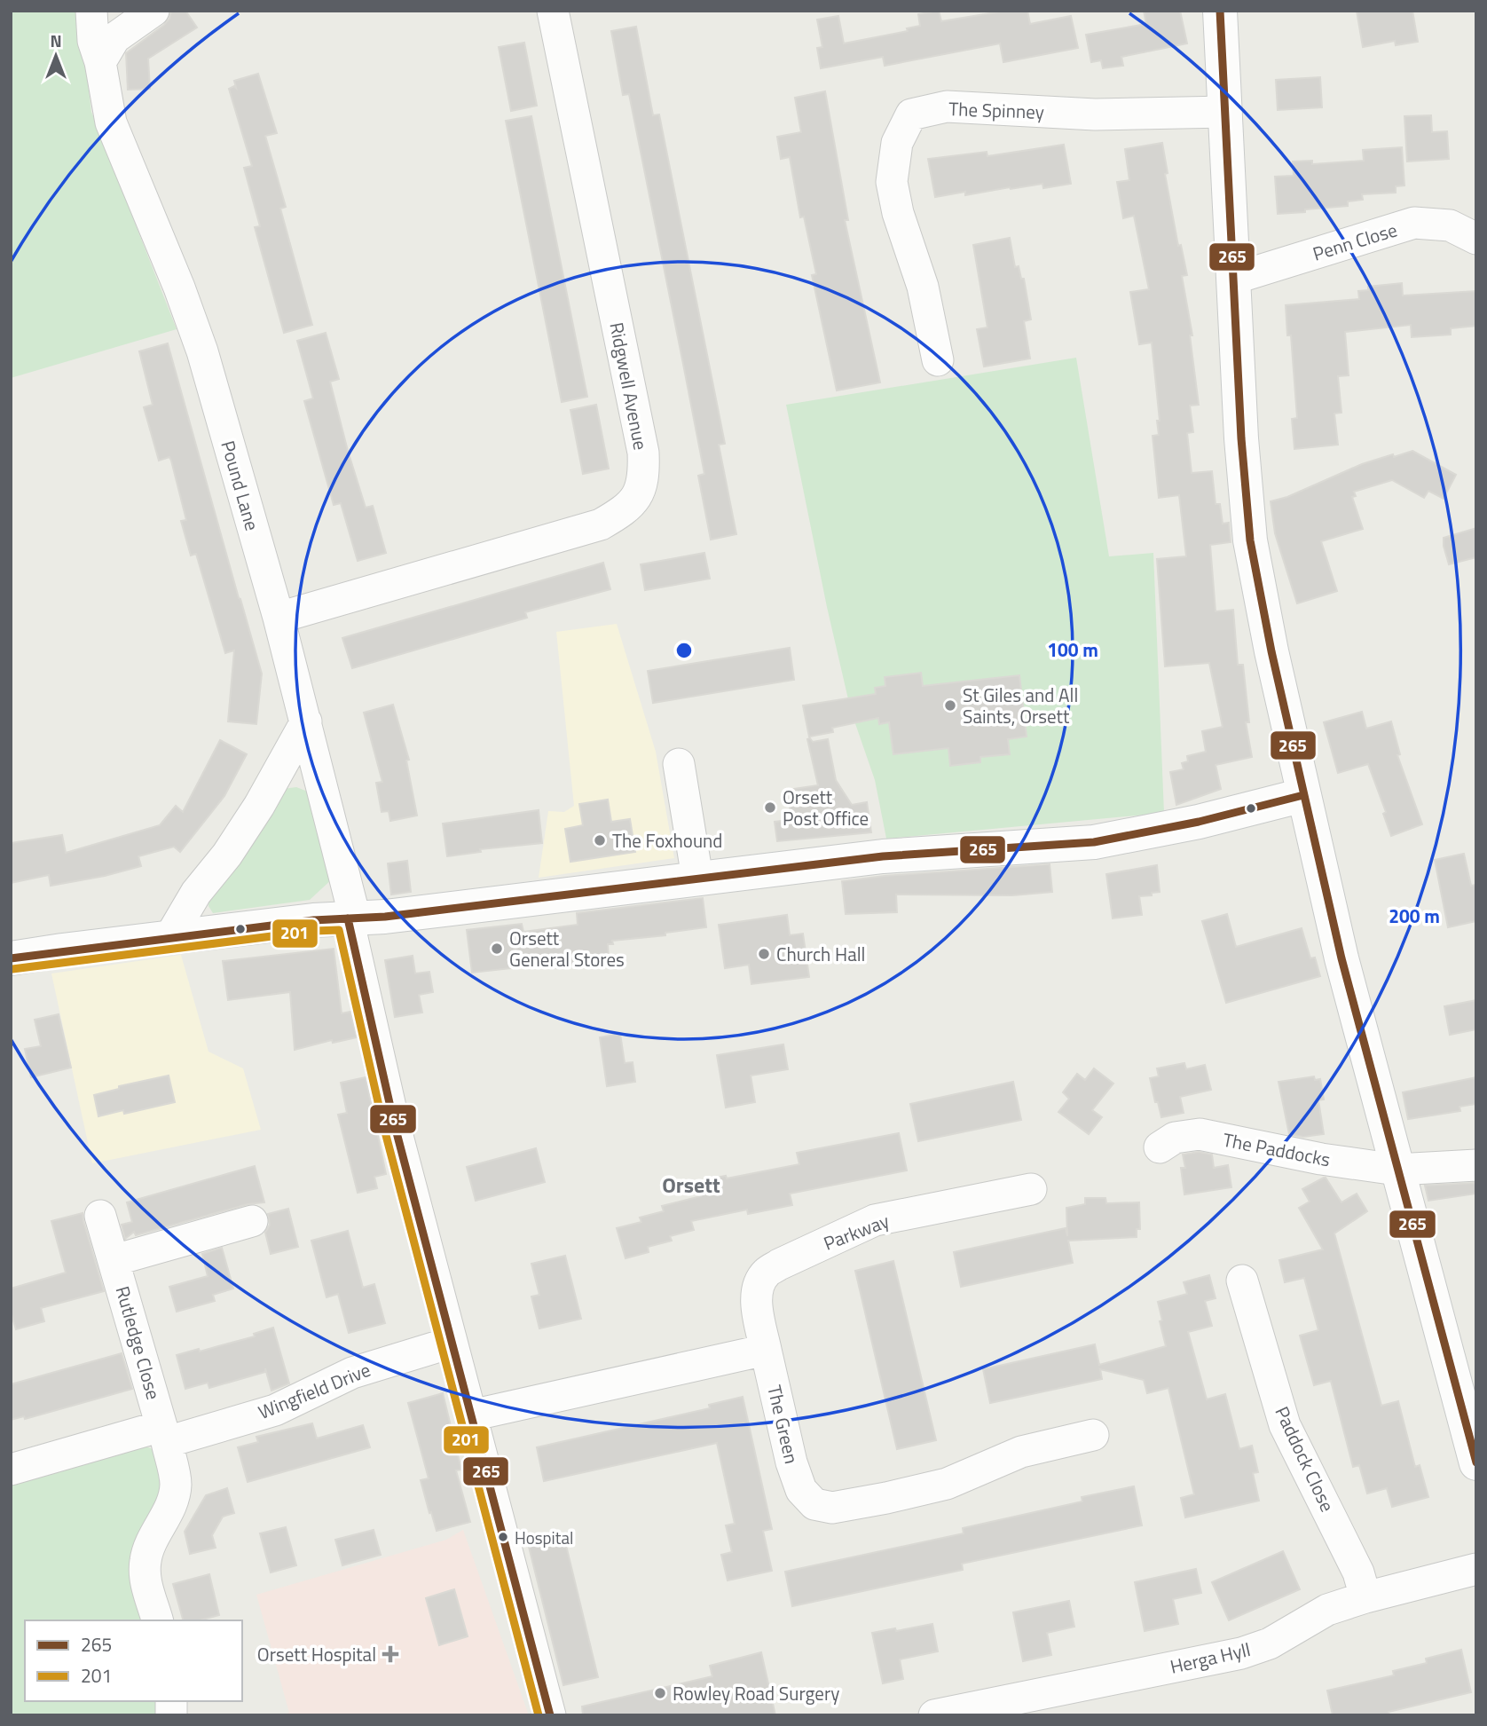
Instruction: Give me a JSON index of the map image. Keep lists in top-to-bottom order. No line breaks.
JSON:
{"streets":{"street":["The Spinney","Penn Close","Ridgwell Avenue","Pound Lane","The Paddocks","Parkway","Rutledge Close","Wingfield Drive","The Green","Paddock Close","Herga Hyll"]},"crossings":[["Ridgwell Avenue","Pound Lane"],["Pound Lane","Wingfield Drive"],["Parkway","The Green"],["Rutledge Close","Wingfield Drive"],["Paddock Close","Herga Hyll"]],"districts":["Orsett"],"places":{"other":["St Giles and All Saints, Orsett","Orsett Post Office","The Foxhound","Orsett General Stores","Church Hall","Hospital","Rowley Road Surgery"],"health":["Orsett Hospital"]},"lines":["transit line 265","transit line 201"],"legend":["265","201"],"north":"top","rings":["100 m","200 m"]}
